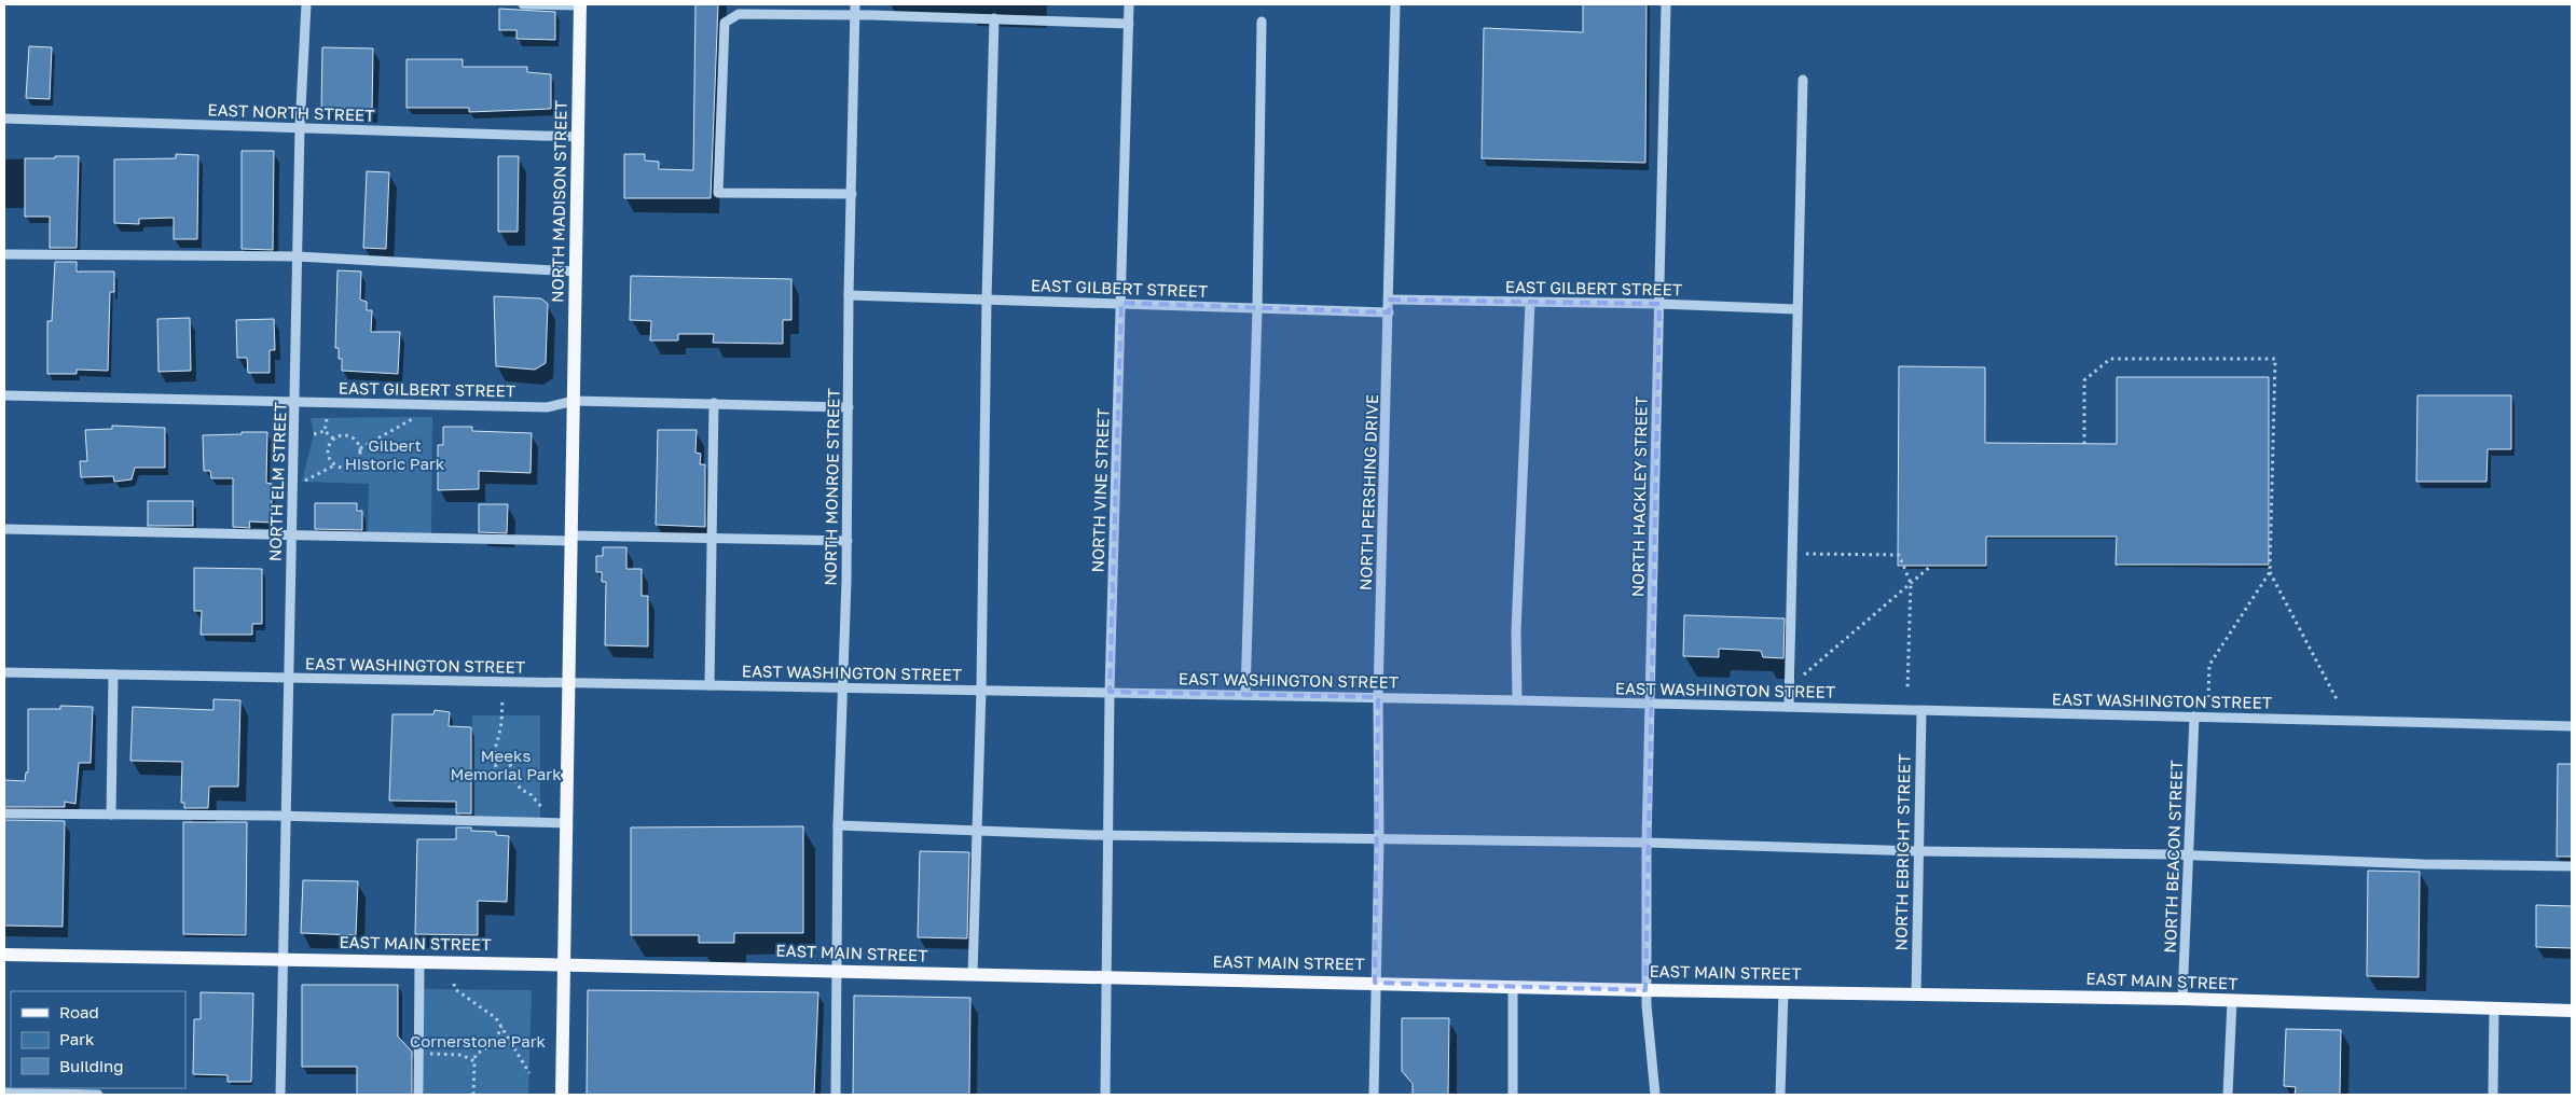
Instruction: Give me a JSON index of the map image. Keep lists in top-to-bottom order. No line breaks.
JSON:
{"streets":{"main road":["NORTH MADISON STREET","EAST MAIN STREET"],"street":["EAST NORTH STREET","EAST GILBERT STREET","NORTH ELM STREET","NORTH MONROE STREET","NORTH VINE STREET","NORTH PERSHING DRIVE","NORTH HACKLEY STREET","EAST WASHINGTON STREET","NORTH EBRIGHT STREET","NORTH BEACON STREET"]},"crossings":[["EAST NORTH STREET","NORTH MADISON STREET"],["EAST NORTH STREET","NORTH ELM STREET"],["NORTH MADISON STREET","EAST GILBERT STREET"],["NORTH MADISON STREET","EAST WASHINGTON STREET"],["NORTH MADISON STREET","EAST MAIN STREET"],["EAST GILBERT STREET","NORTH ELM STREET"],["EAST GILBERT STREET","NORTH MONROE STREET"],["EAST GILBERT STREET","NORTH VINE STREET"],["EAST GILBERT STREET","NORTH PERSHING DRIVE"],["EAST GILBERT STREET","NORTH HACKLEY STREET"],["NORTH ELM STREET","EAST WASHINGTON STREET"],["NORTH ELM STREET","EAST MAIN STREET"],["NORTH MONROE STREET","EAST WASHINGTON STREET"],["NORTH MONROE STREET","EAST MAIN STREET"],["NORTH VINE STREET","EAST WASHINGTON STREET"],["NORTH VINE STREET","EAST MAIN STREET"],["NORTH PERSHING DRIVE","EAST WASHINGTON STREET"],["NORTH PERSHING DRIVE","EAST MAIN STREET"],["NORTH HACKLEY STREET","EAST WASHINGTON STREET"],["NORTH HACKLEY STREET","EAST MAIN STREET"],["EAST WASHINGTON STREET","NORTH EBRIGHT STREET"],["EAST WASHINGTON STREET","NORTH BEACON STREET"],["NORTH EBRIGHT STREET","EAST MAIN STREET"],["NORTH BEACON STREET","EAST MAIN STREET"]],"parks":["Gilbert Historic Park","Meeks Memorial Park","Cornerstone Park"],"legend":["Road","Park","Building"]}
